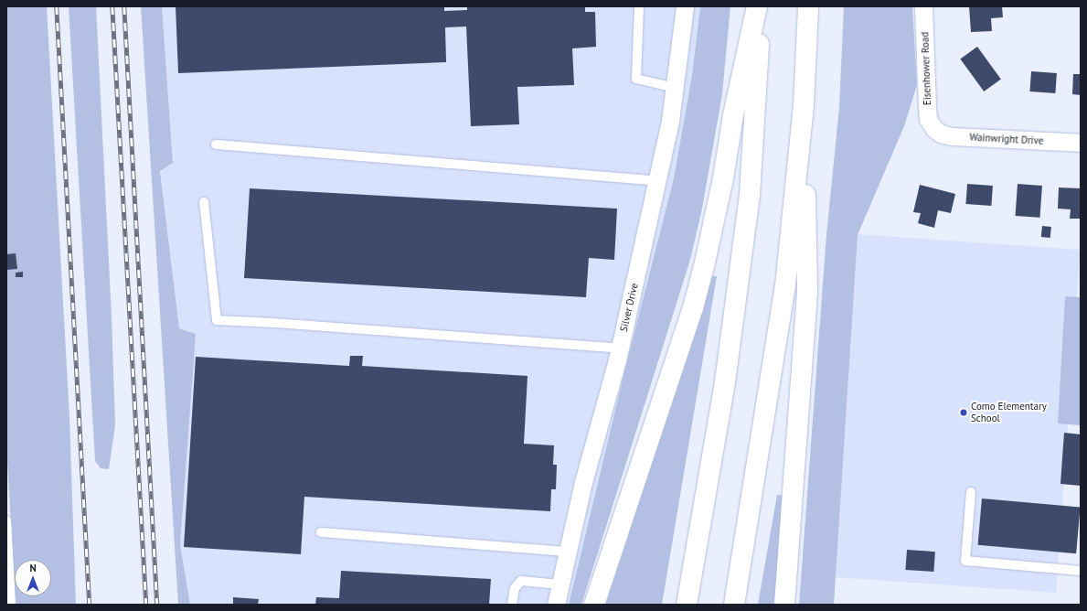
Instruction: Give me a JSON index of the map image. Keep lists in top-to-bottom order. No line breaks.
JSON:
{"streets":{"street":["Eisenhower Road","Wainwright Drive","Silver Drive"]},"crossings":[["Eisenhower Road","Wainwright Drive"]],"places":["Como Elementary School"],"north":"top"}
